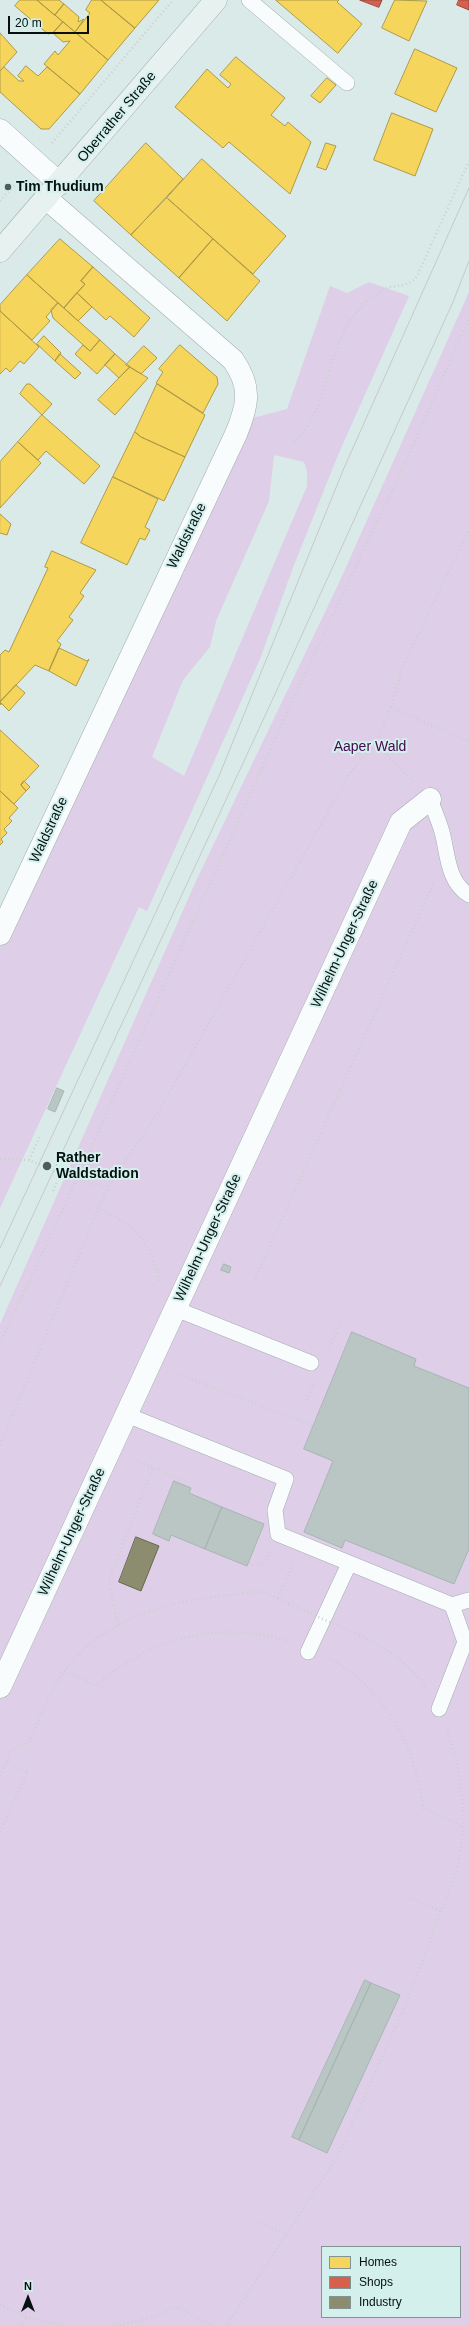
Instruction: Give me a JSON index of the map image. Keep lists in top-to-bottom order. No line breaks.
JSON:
{"streets":{"main road":["Oberrather Straße"],"street":["Waldstraße","Wilhelm-Unger-Straße"]},"crossings":[["Oberrather Straße","Waldstraße"]],"parks":["Aaper Wald"],"places":["Tim Thudium","Rather Waldstadion"],"legend":["Homes","Shops","Industry"],"scale_bar":"20 m","north":"top"}
